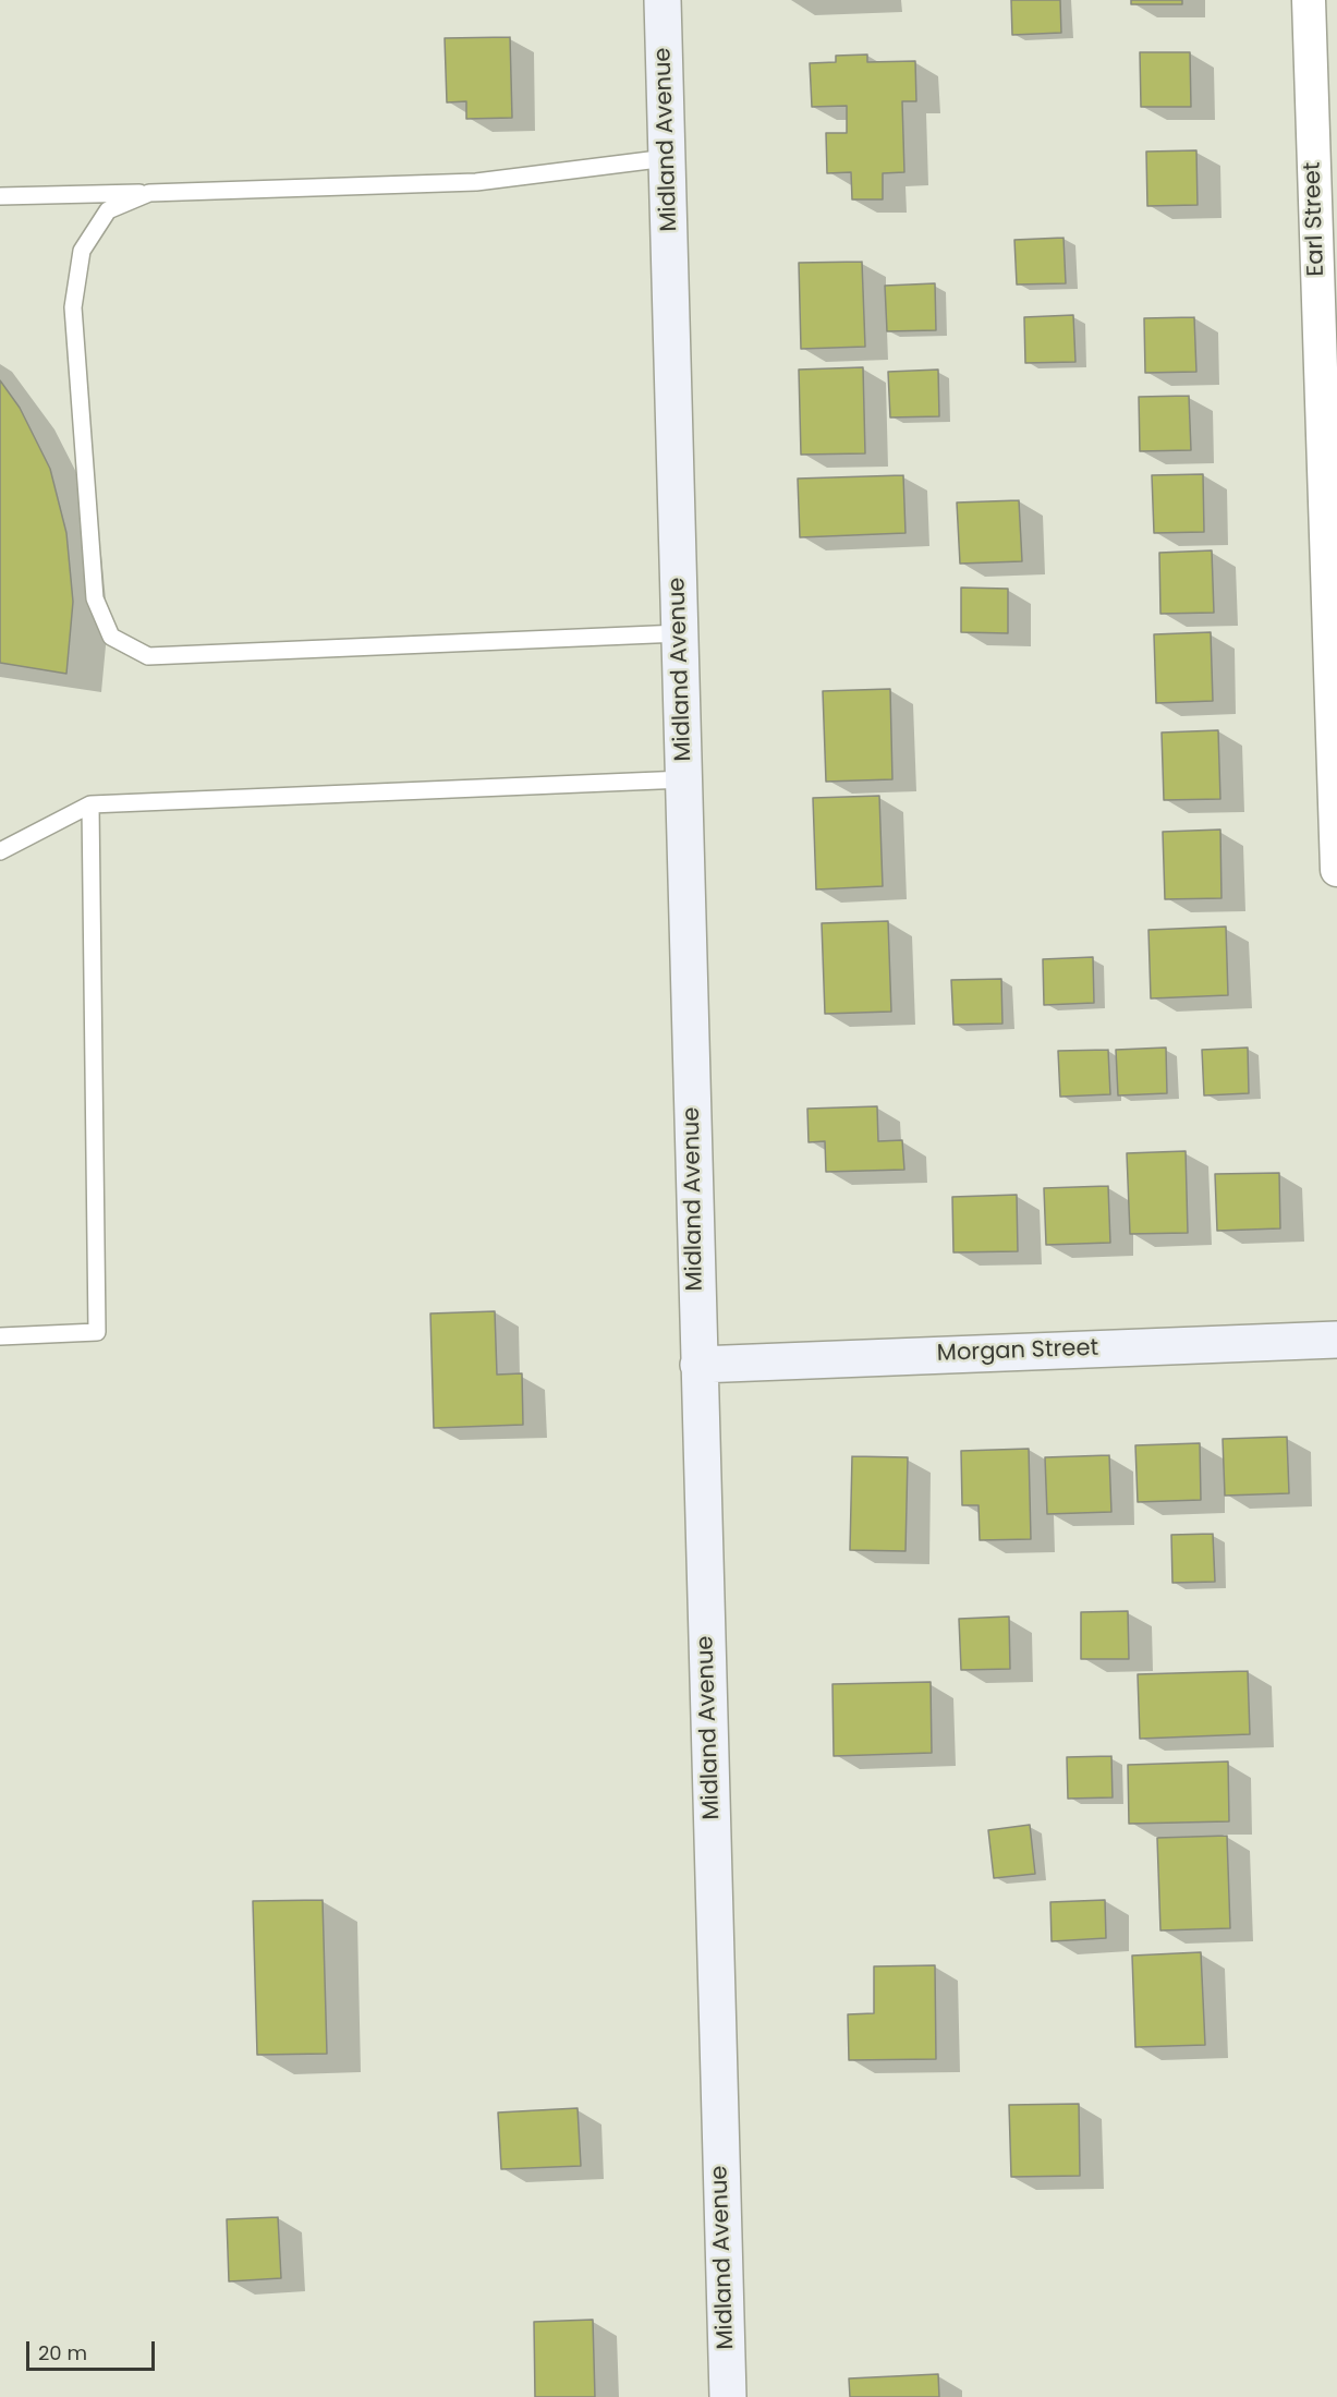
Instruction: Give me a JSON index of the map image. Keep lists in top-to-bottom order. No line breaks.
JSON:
{"streets":{"street":["Midland Avenue","Earl Street","Morgan Street"]},"crossings":[["Midland Avenue","Morgan Street"]],"scale_bar":"20 m"}
